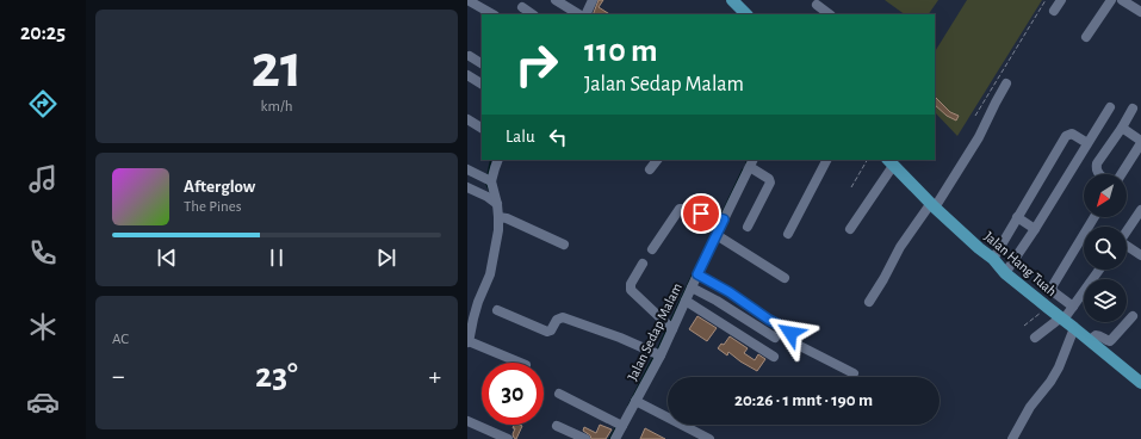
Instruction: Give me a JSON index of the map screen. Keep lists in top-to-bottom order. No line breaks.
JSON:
{"streets":{"main road":["Jalan Hang Tuah"],"street":["Jalan Sedap Malam"]},"north":"bottom left","page":{"tabs":"20:25","tile":[["21","km/h"],"AC"],"turn":["110 m","Jalan Sedap Malam"],"then":"Lalu","song":["Afterglow","The Pines"],"heat":["−","23°","+"],"limit":"30","trip":"20:26 · 1 mnt · 190 m"}}
